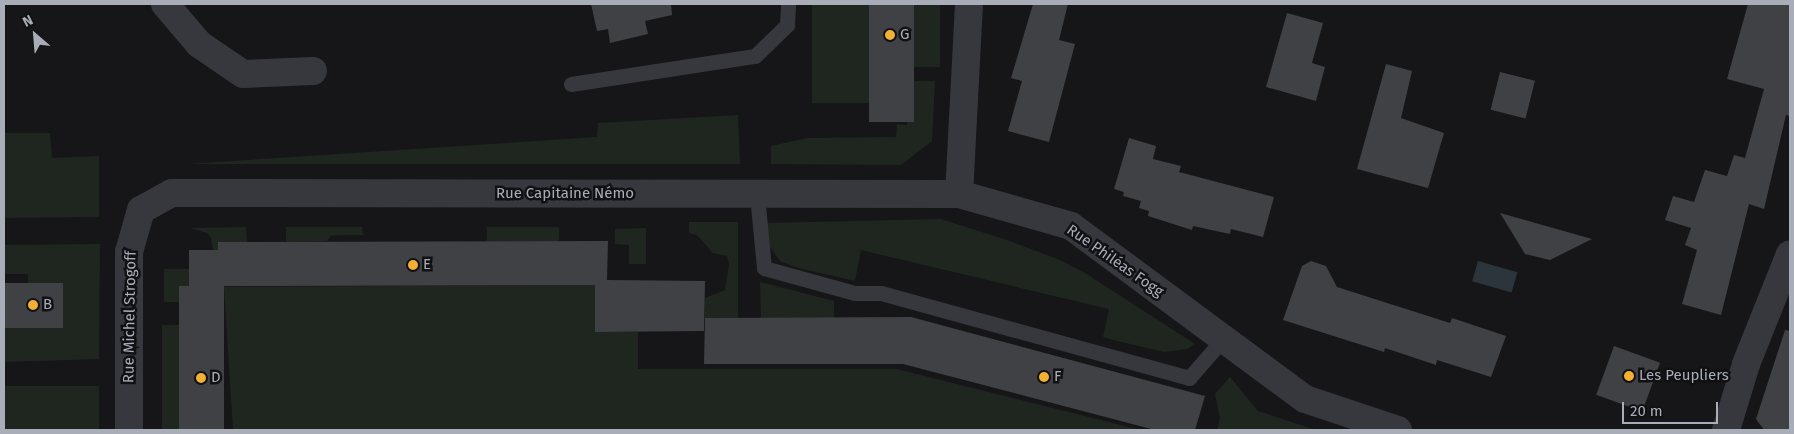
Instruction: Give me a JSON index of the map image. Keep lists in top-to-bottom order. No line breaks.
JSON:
{"streets":{"street":["Rue Capitaine Némo","Rue Philéas Fogg","Rue Michel Strogoff"]},"crossings":[["Rue Capitaine Némo","Rue Philéas Fogg"],["Rue Capitaine Némo","Rue Michel Strogoff"]],"places":["G","E","B","Les Peupliers","F","D"],"scale_bar":"20 m","north":"top left"}
